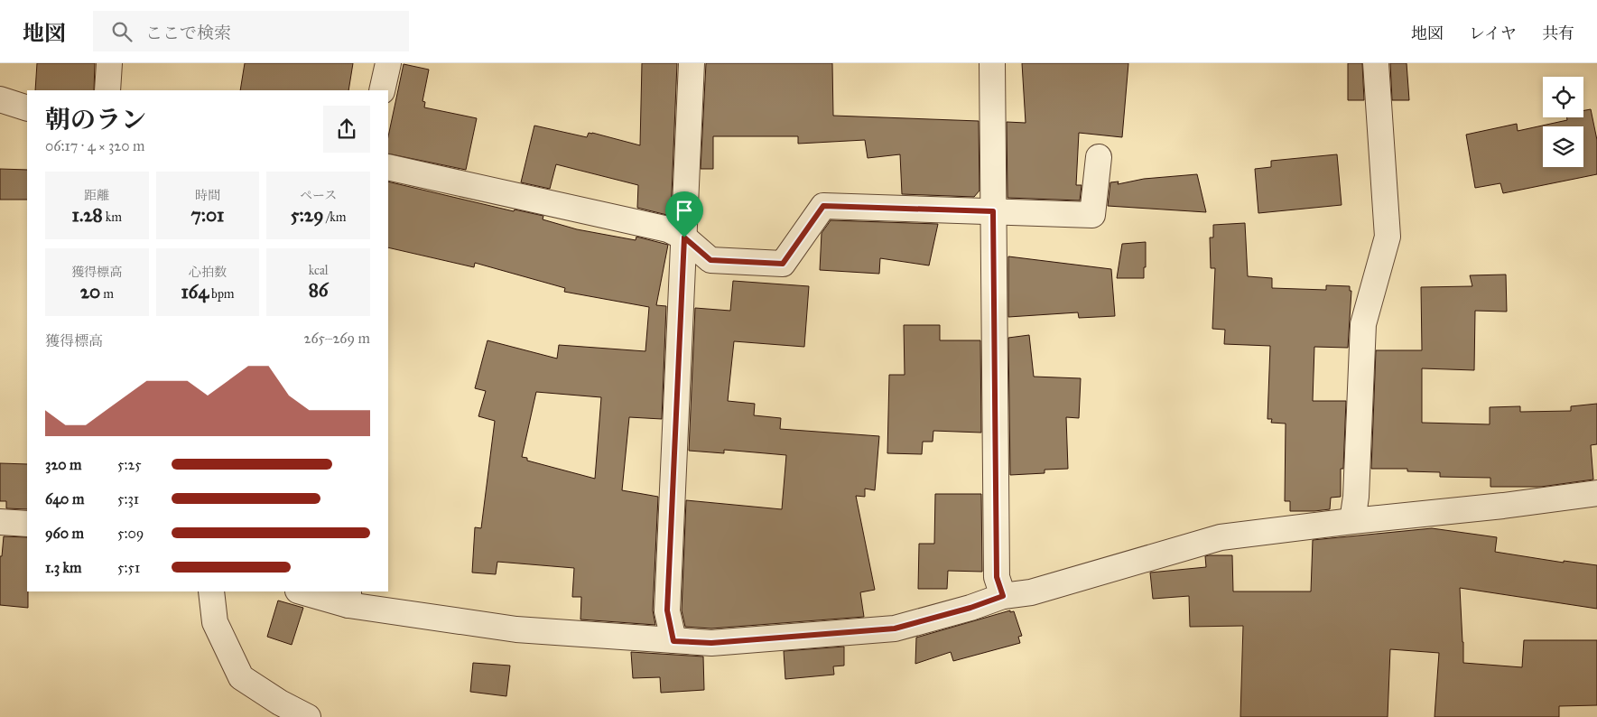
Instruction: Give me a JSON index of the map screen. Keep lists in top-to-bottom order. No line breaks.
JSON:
{"page":{"header":"地図","search":"ここで検索","nav":["地図","レイヤ","共有"],"heading":["朝のラン","06:17 · 4 × 320 m"],"stats":[["距離","1.28 km"],["時間","7:01"],["ペース","5:29 /km"],["獲得標高","20 m"],["心拍数","164 bpm"],["kcal","86"]],"chart":["獲得標高","265–269 m"],"list":[{"name":"320 m","note":"5:25"},{"name":"640 m","note":"5:31"},{"name":"960 m","note":"5:09"},{"name":"1.3 km","note":"5:51"}]}}
